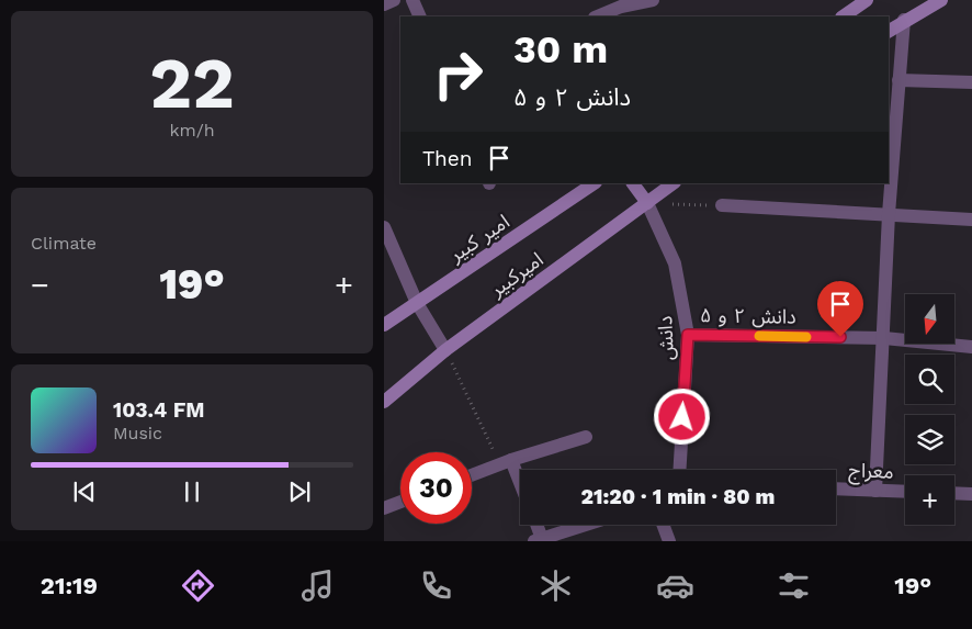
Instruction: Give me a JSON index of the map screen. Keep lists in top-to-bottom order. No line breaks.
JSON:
{"streets":{"street":["امیر کبیر","امیرکبیر","دانش ۲ و ۵","دانش","معراج"]},"crossings":[["امیرکبیر","دانش"],["دانش ۲ و ۵","دانش"]],"north":"bottom","page":{"tile":[["22","km/h"],"Climate"],"turn":["30 m","دانش ۲ و ۵"],"then":"Then","heat":["−","19°","+"],"map_buttons":"+","song":["103.4 FM","Music"],"limit":"30","trip":"21:20 · 1 min · 80 m","tabs":["21:19","19°"]}}
